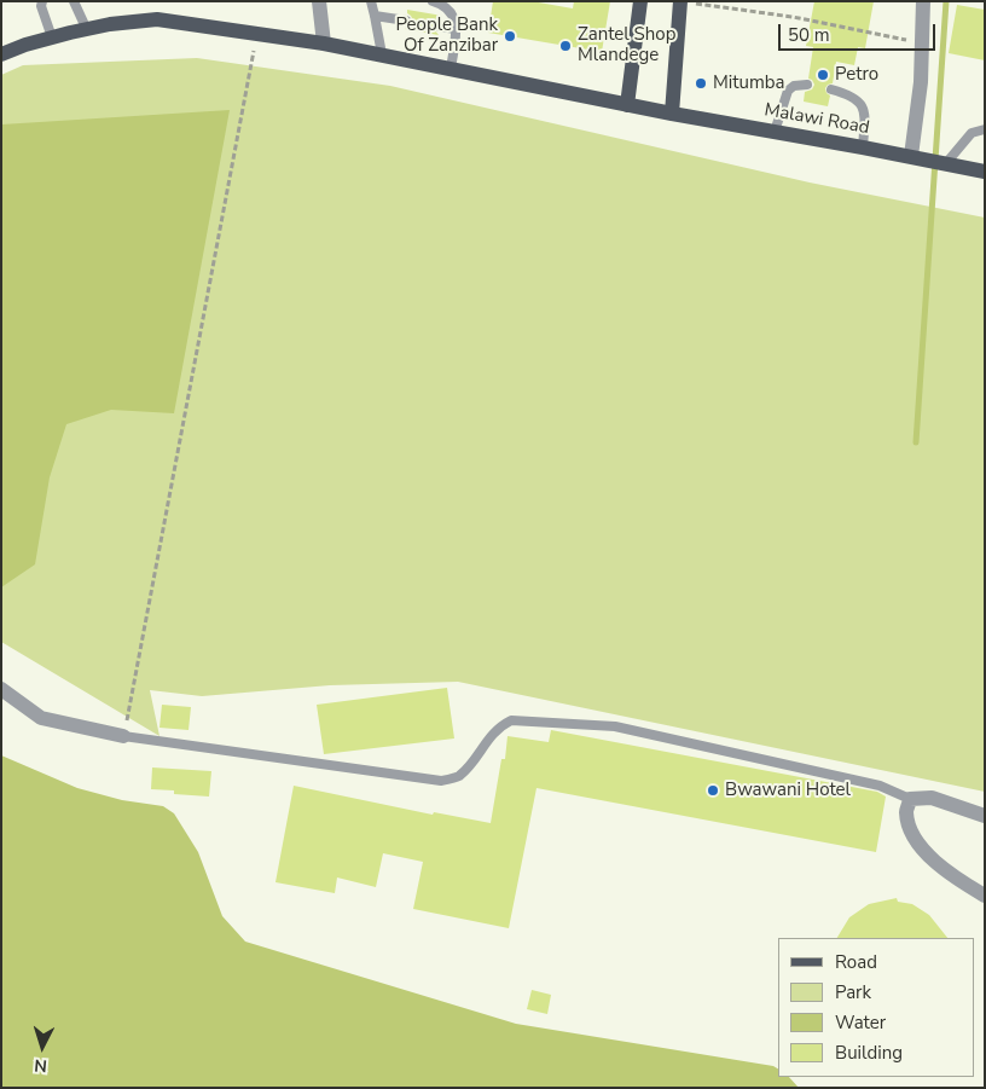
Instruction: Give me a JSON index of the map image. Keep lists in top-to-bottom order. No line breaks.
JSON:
{"streets":{"main road":["Malawi Road"]},"places":["People Bank Of Zanzibar","Zantel Shop Mlandege","Petro","Mitumba","Bwawani Hotel"],"legend":["Road","Park","Water","Building"],"scale_bar":"50 m","north":"bottom"}
